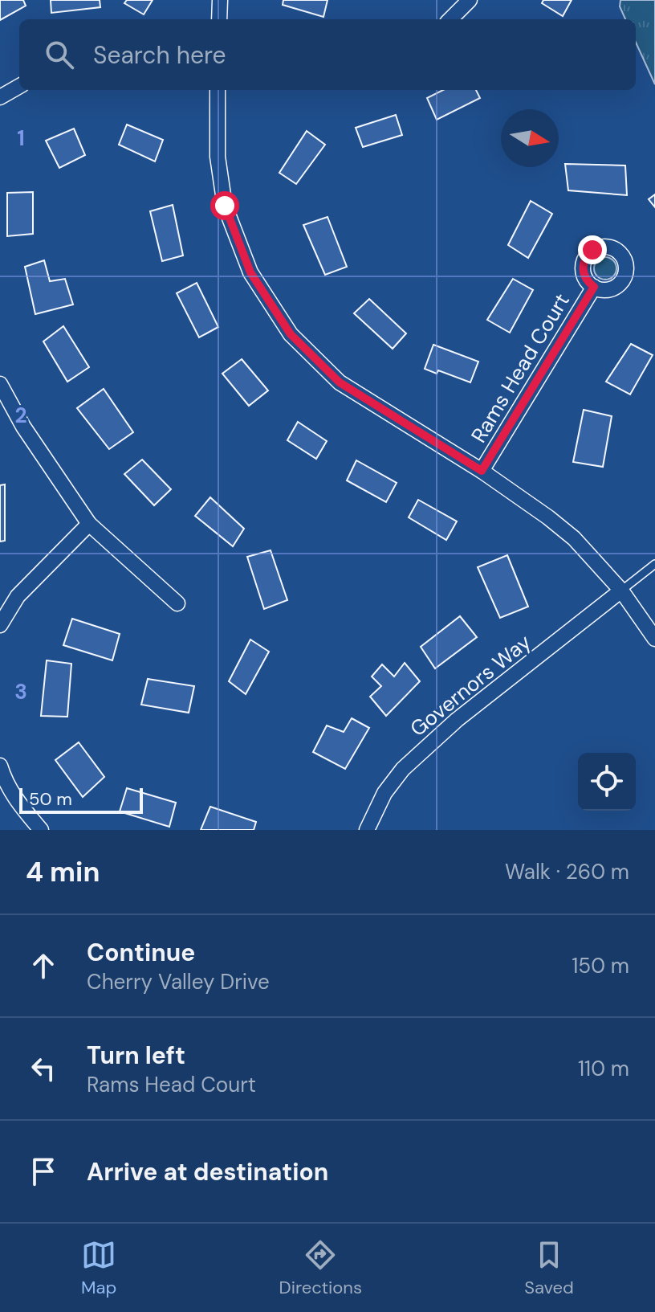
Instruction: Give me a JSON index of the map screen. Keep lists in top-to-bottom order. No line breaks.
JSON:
{"streets":{"street":["Rams Head Court","Governors Way"]},"scale_bar":"50 m","north":"right","page":{"search":"Search here","scale":"50 m","heading":["4 min","Walk · 260 m"],"list":[["Continue","Cherry Valley Drive","150 m"],["Turn left","Rams Head Court","110 m"],"Arrive at destination"],"nav":["Map","Directions","Saved"]},"grid":{"rows":["1","2","3"]}}
